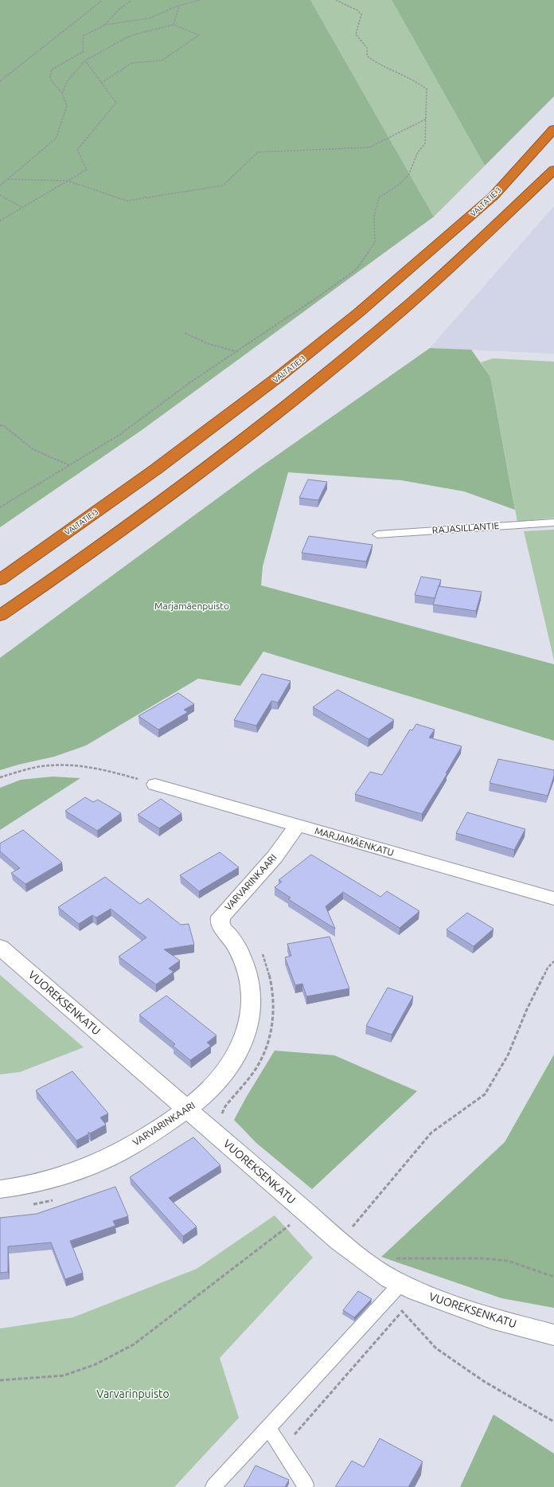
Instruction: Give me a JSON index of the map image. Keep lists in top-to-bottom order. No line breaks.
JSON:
{"streets":{"highway":["VALTATIE 3"],"street":["MARJAMÄENKATU","VARVARINKAARI","VUOREKSENKATU"],"lane":["RAJASILLANTIE"]},"crossings":[["MARJAMÄENKATU","VARVARINKAARI"],["VARVARINKAARI","VUOREKSENKATU"]],"parks":["Marjamäenpuisto","Varvarinpuisto"]}
